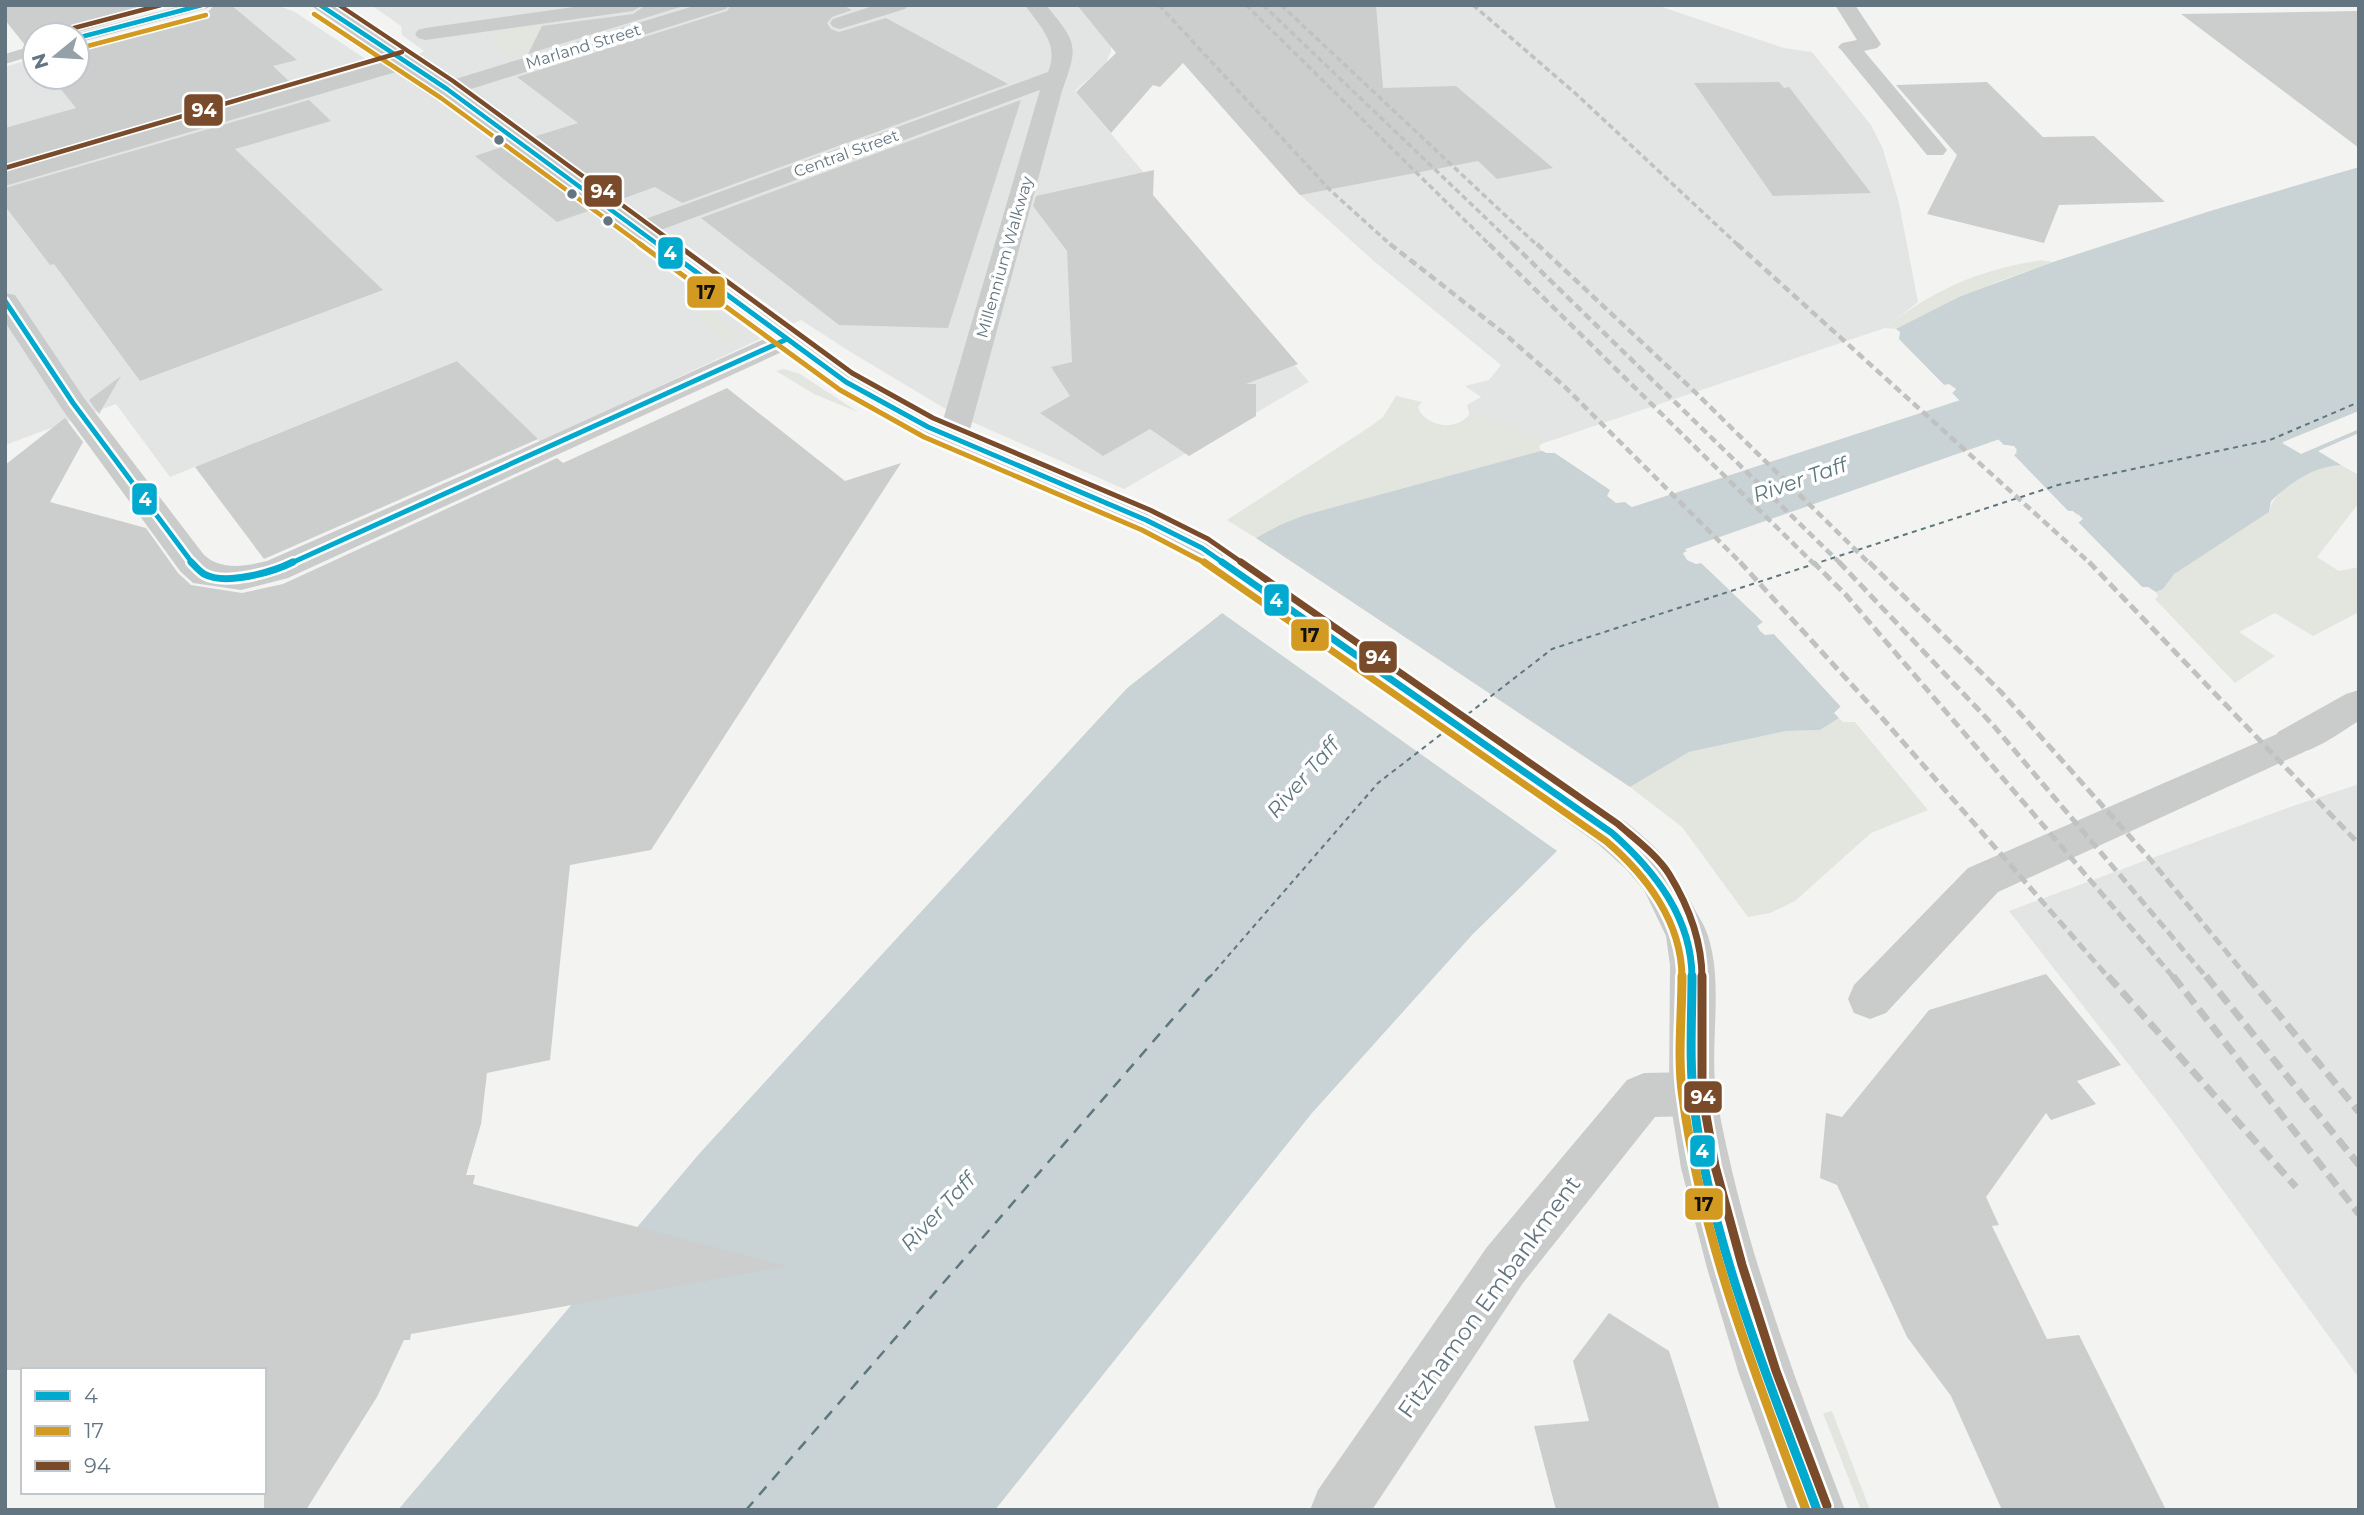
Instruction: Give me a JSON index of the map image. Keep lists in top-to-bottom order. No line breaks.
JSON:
{"streets":{"street":["Marland Street","Central Street","Millennium Walkway","Fitzhamon Embankment"]},"crossings":[["Central Street","Millennium Walkway"]],"water":["River Taff"],"lines":["transit line 4","transit line 94","transit line 17"],"legend":["4","17","94"],"north":"left"}
